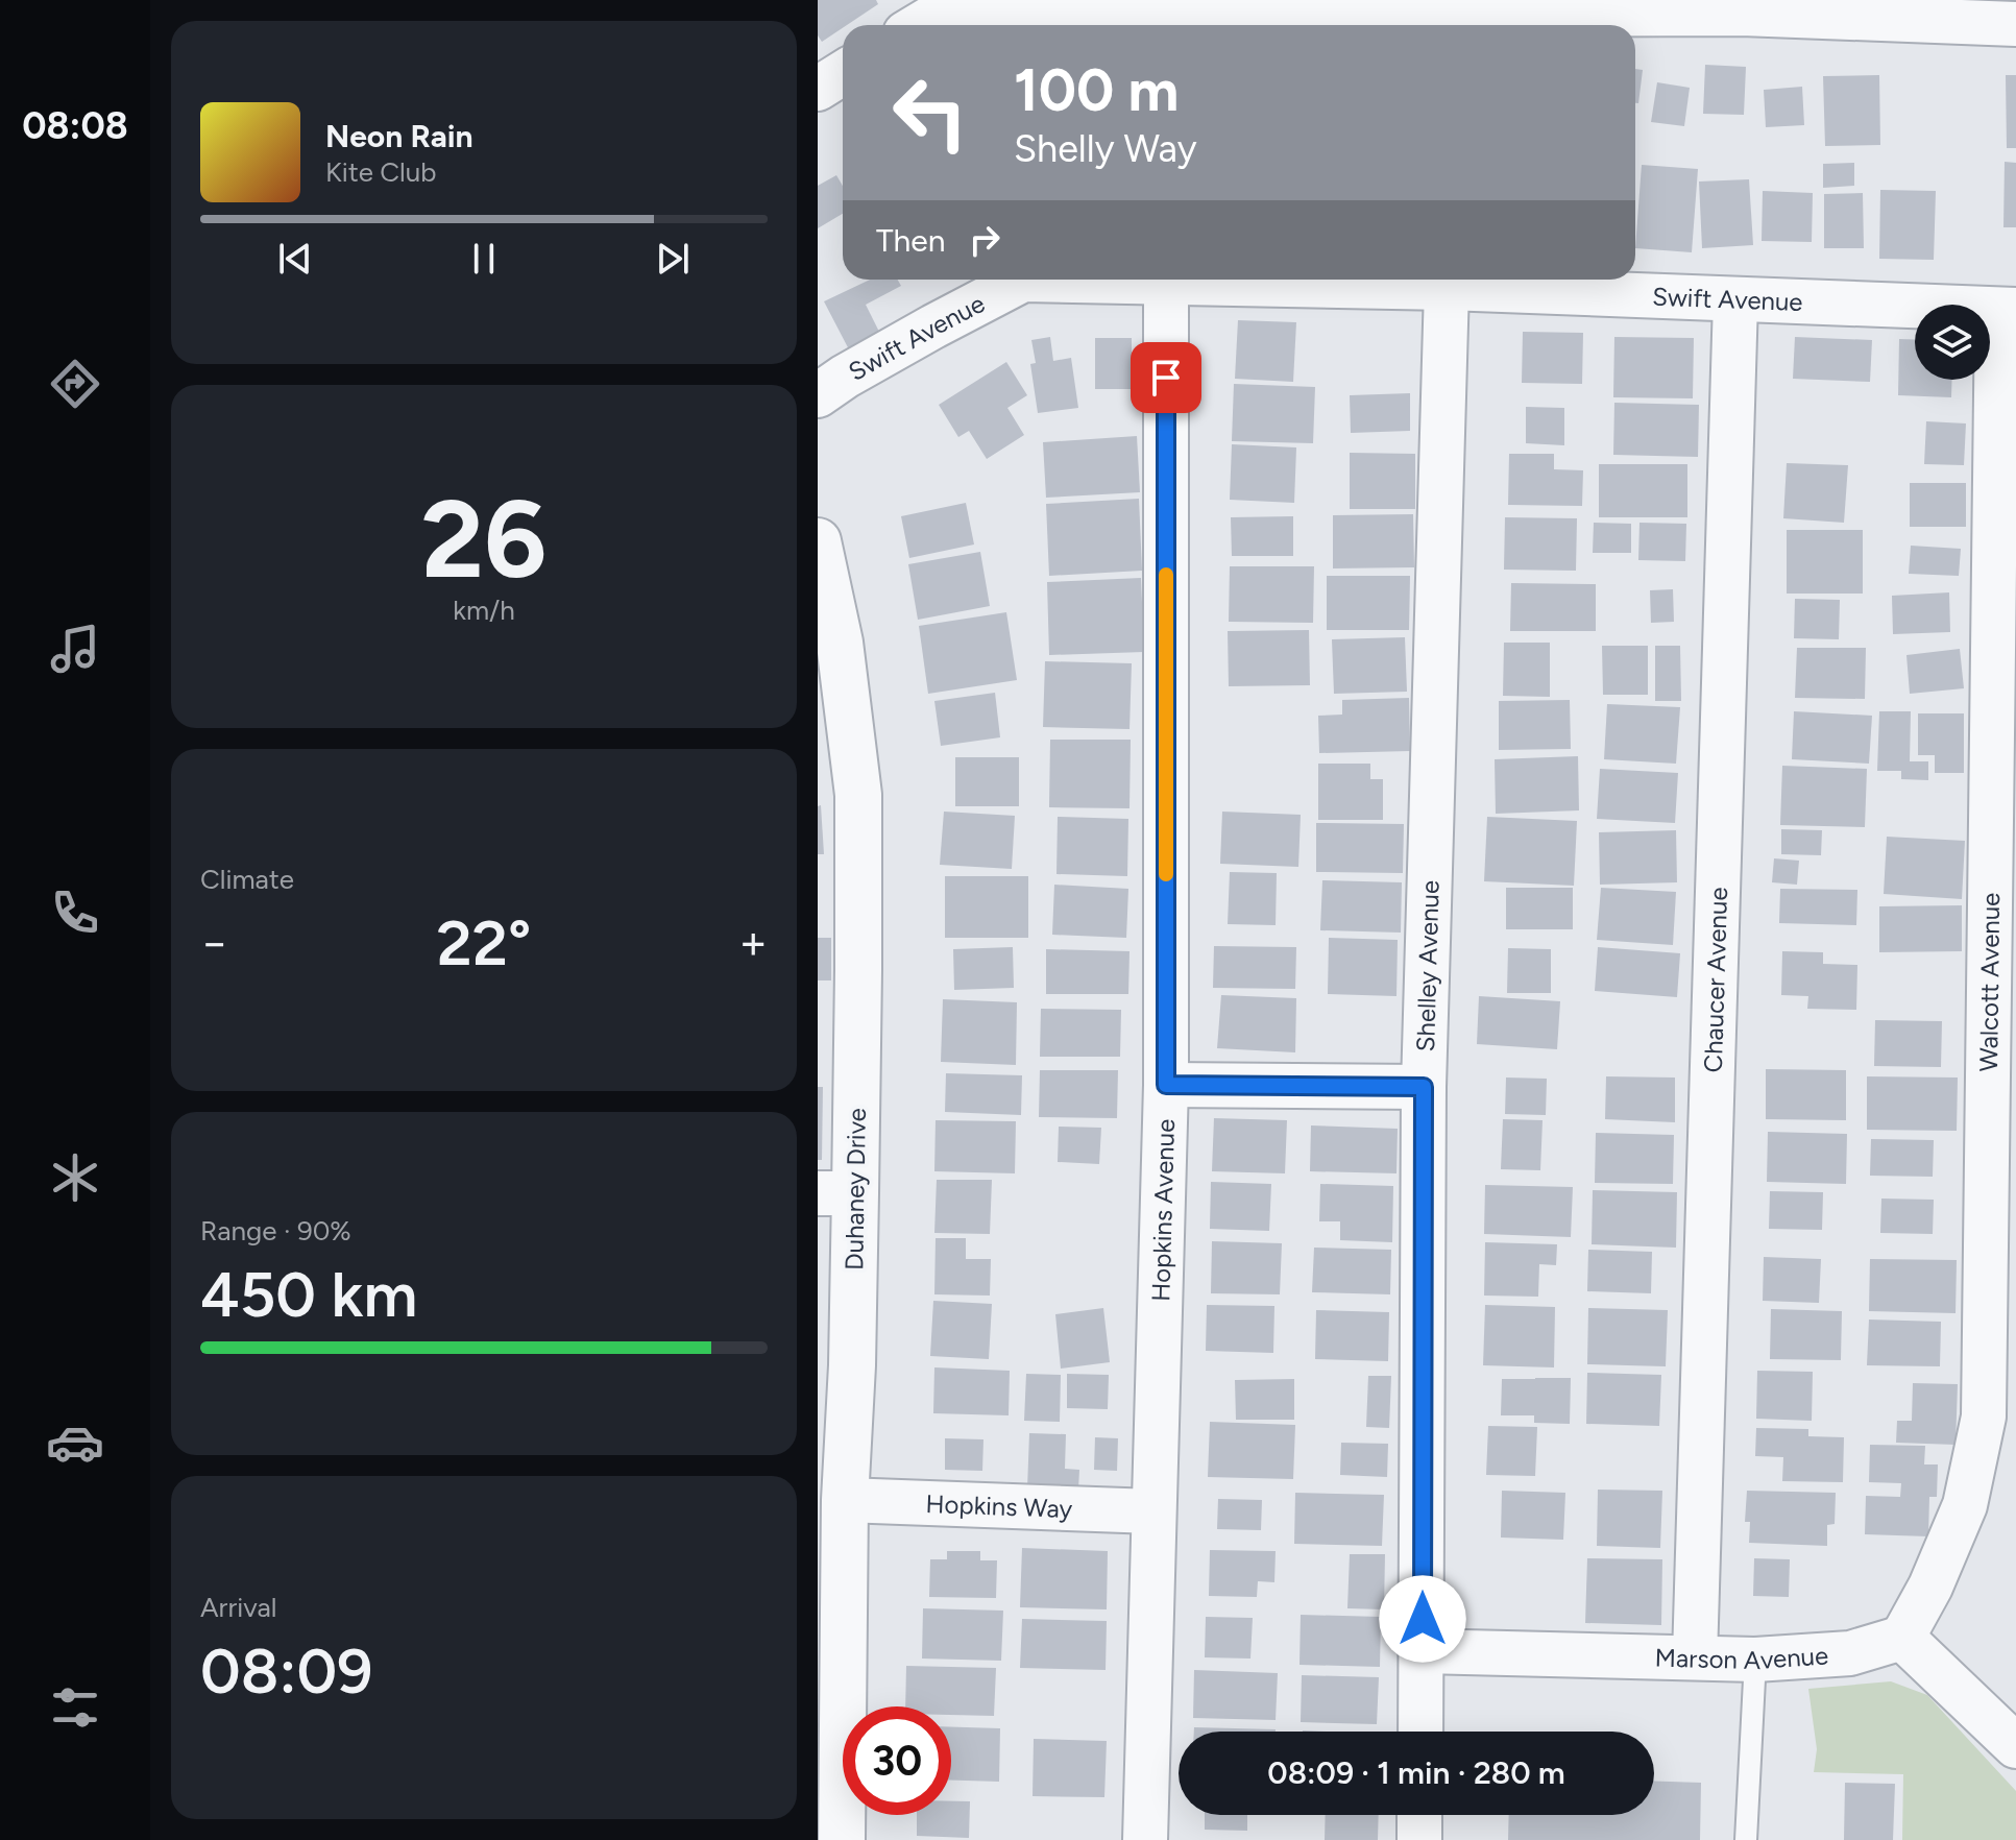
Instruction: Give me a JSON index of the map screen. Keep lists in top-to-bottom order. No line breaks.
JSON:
{"streets":{"street":["Swift Avenue","Shelley Avenue","Chaucer Avenue","Walcott Avenue","Duhaney Drive","Hopkins Avenue","Hopkins Way","Marson Avenue"]},"crossings":[["Swift Avenue","Shelley Avenue"],["Swift Avenue","Chaucer Avenue"],["Swift Avenue","Walcott Avenue"],["Swift Avenue","Hopkins Avenue"],["Shelley Avenue","Marson Avenue"],["Chaucer Avenue","Marson Avenue"],["Walcott Avenue","Marson Avenue"],["Duhaney Drive","Hopkins Way"],["Hopkins Avenue","Hopkins Way"]],"page":{"tabs":"08:08","turn":["100 m","Shelly Way"],"song":["Neon Rain","Kite Club"],"then":"Then","tile":[["26","km/h"],"Climate",["Range · 90%","450 km"],["Arrival","08:09"]],"heat":["−","22°","+"],"limit":"30","trip":"08:09 · 1 min · 280 m"}}
